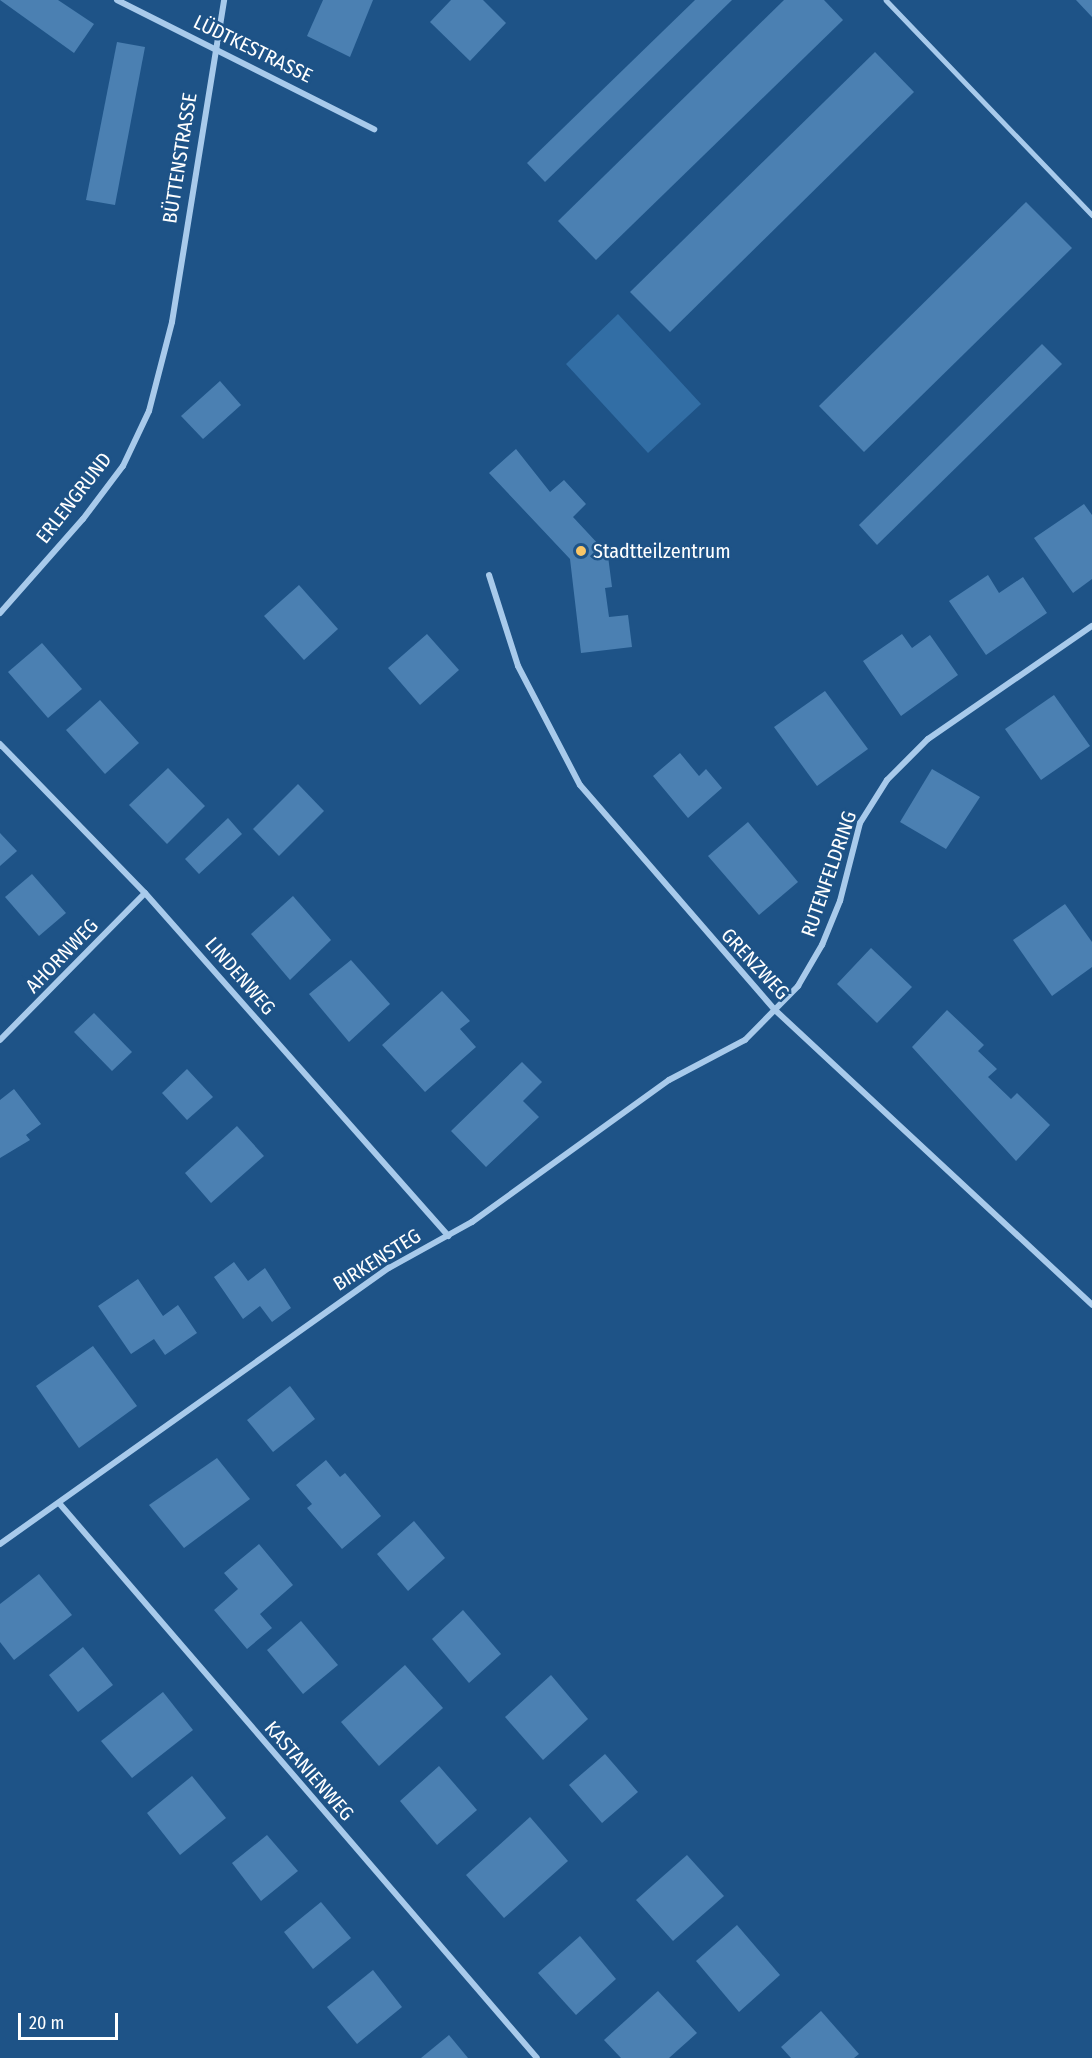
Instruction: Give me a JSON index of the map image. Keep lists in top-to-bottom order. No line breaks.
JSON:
{"streets":{"street":["LÜDTKESTRASSE","BÜTTENSTRASSE","ERLENGRUND","RUTENFELDRING","AHORNWEG","GRENZWEG","LINDENWEG","BIRKENSTEG","KASTANIENWEG"]},"crossings":[["LÜDTKESTRASSE","BÜTTENSTRASSE"],["BÜTTENSTRASSE","ERLENGRUND"],["RUTENFELDRING","GRENZWEG"],["RUTENFELDRING","BIRKENSTEG"],["AHORNWEG","LINDENWEG"],["GRENZWEG","BIRKENSTEG"],["LINDENWEG","BIRKENSTEG"],["BIRKENSTEG","KASTANIENWEG"]],"places":["Stadtteilzentrum"],"scale_bar":"20 m"}
